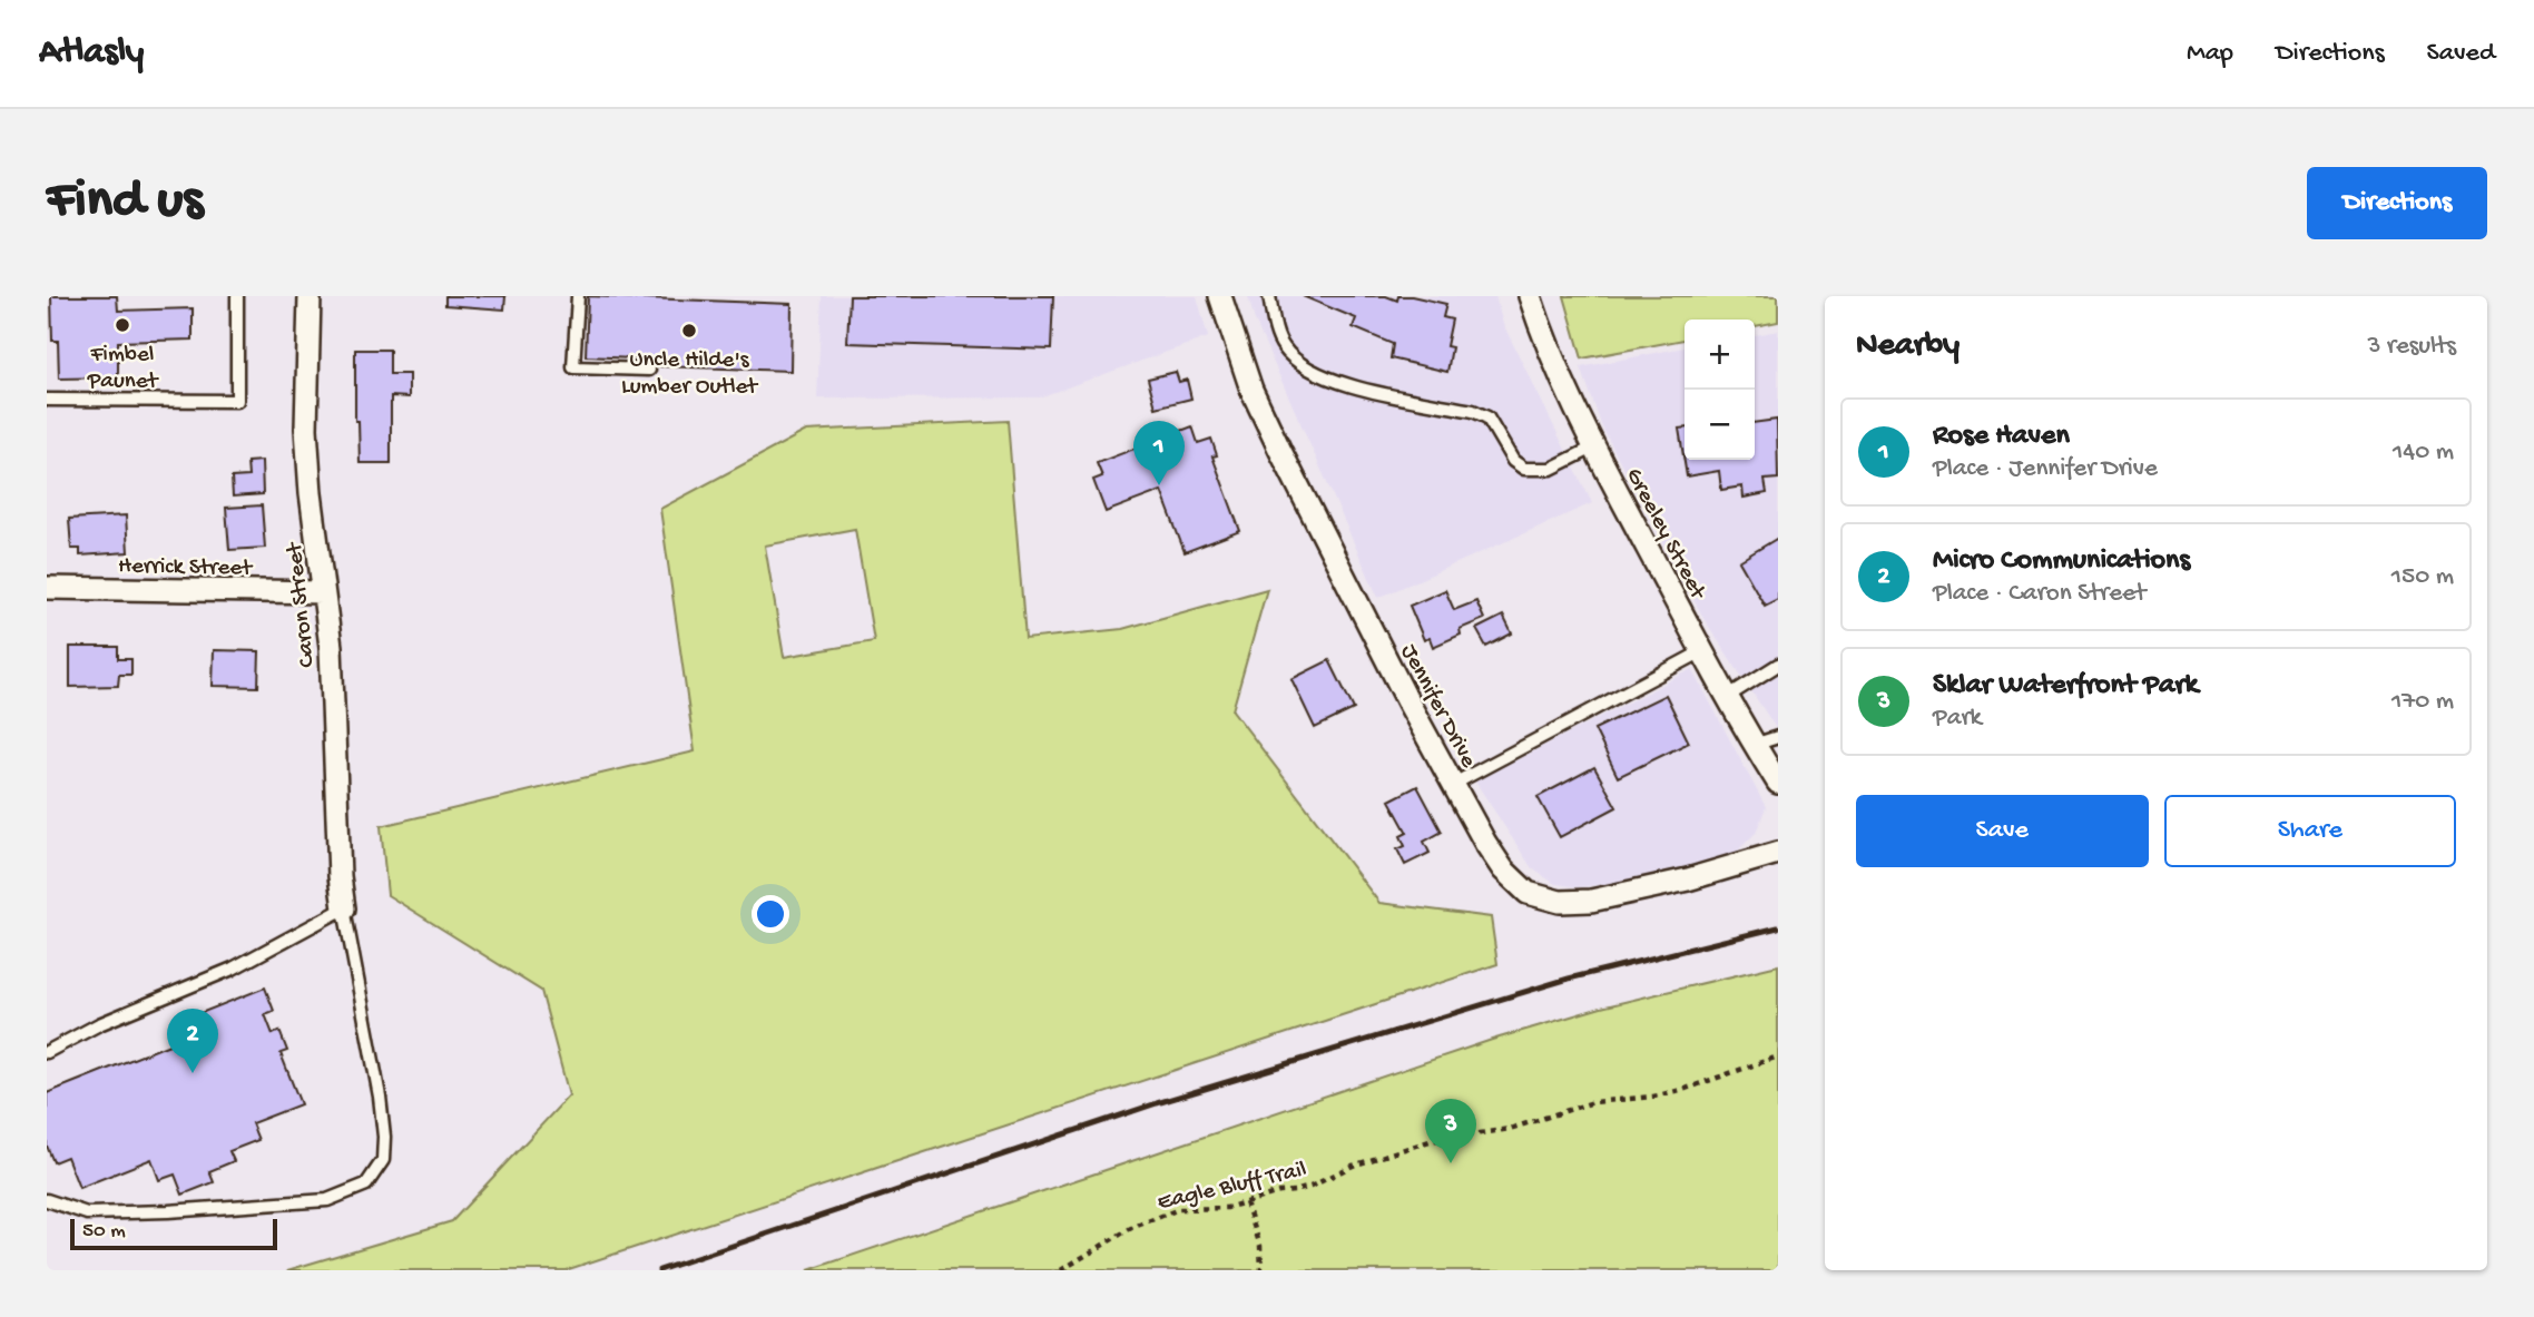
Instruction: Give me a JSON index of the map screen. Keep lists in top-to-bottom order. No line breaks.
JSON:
{"streets":{"street":["Greeley Street","Herrick Street","Caron Street","Jennifer Drive"],"path":["Eagle Bluff Trail"]},"crossings":[["Herrick Street","Caron Street"]],"places":["Fimbel Paunet","Uncle Hilde's Lumber Outlet"],"scale_bar":"50 m","page":{"header":"Atlasly","nav":["Map","Directions","Saved"],"buttons":["Directions",["Save","Share"]],"title":"Find us","heading":["Nearby","3 results"],"map_buttons":["+","−"],"list":[{"mark":"1","name":"Rose Haven","note":"Place · Jennifer Drive","value":"140 m"},{"mark":"2","name":"Micro Communications","note":"Place · Caron Street","value":"150 m"},{"mark":"3","name":"Sklar Waterfront Park","note":"Park","value":"170 m"}],"pins":["1","2","3"],"scale":"50 m"}}
